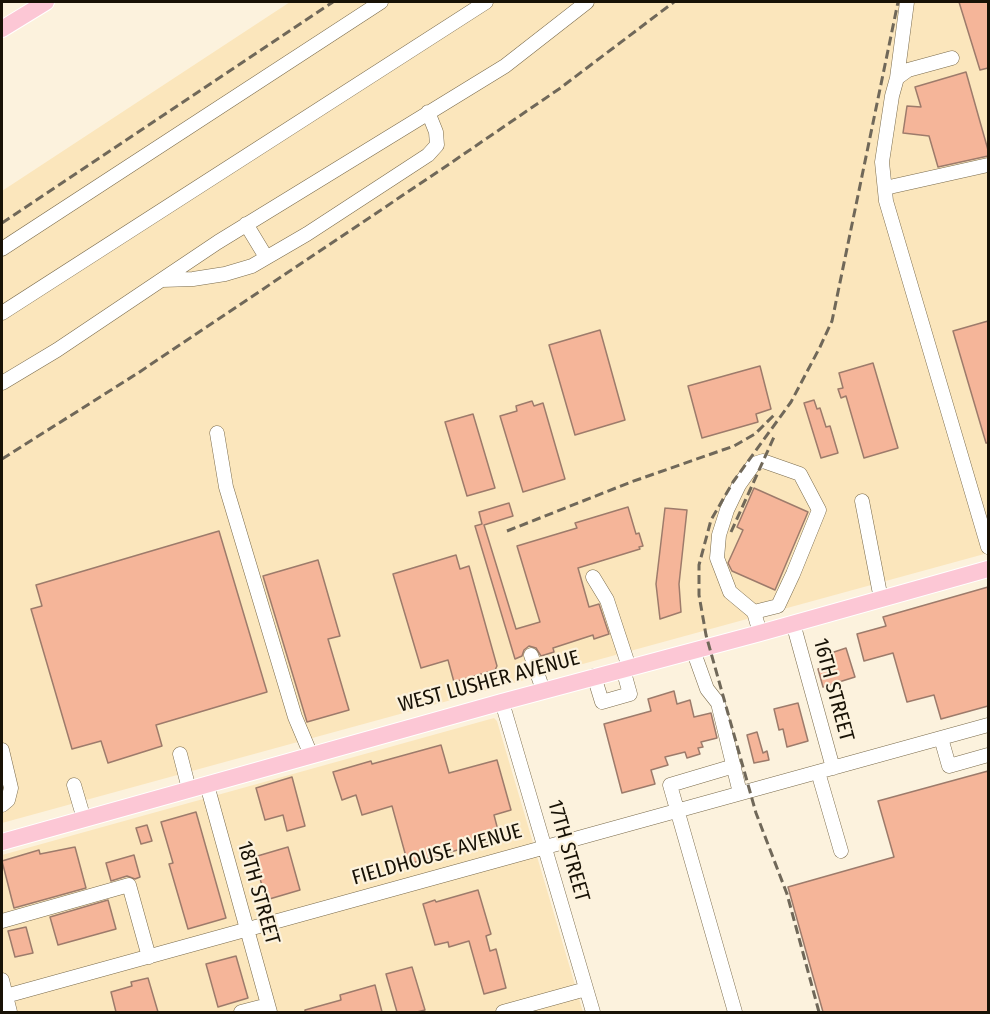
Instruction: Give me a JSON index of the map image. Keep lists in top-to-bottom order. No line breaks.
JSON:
{"streets":{"main road":["WEST LUSHER AVENUE"],"street":["16TH STREET","17TH STREET","FIELDHOUSE AVENUE","18TH STREET"]},"crossings":[["WEST LUSHER AVENUE","16TH STREET"],["WEST LUSHER AVENUE","17TH STREET"],["WEST LUSHER AVENUE","18TH STREET"],["16TH STREET","FIELDHOUSE AVENUE"],["17TH STREET","FIELDHOUSE AVENUE"],["FIELDHOUSE AVENUE","18TH STREET"]]}
